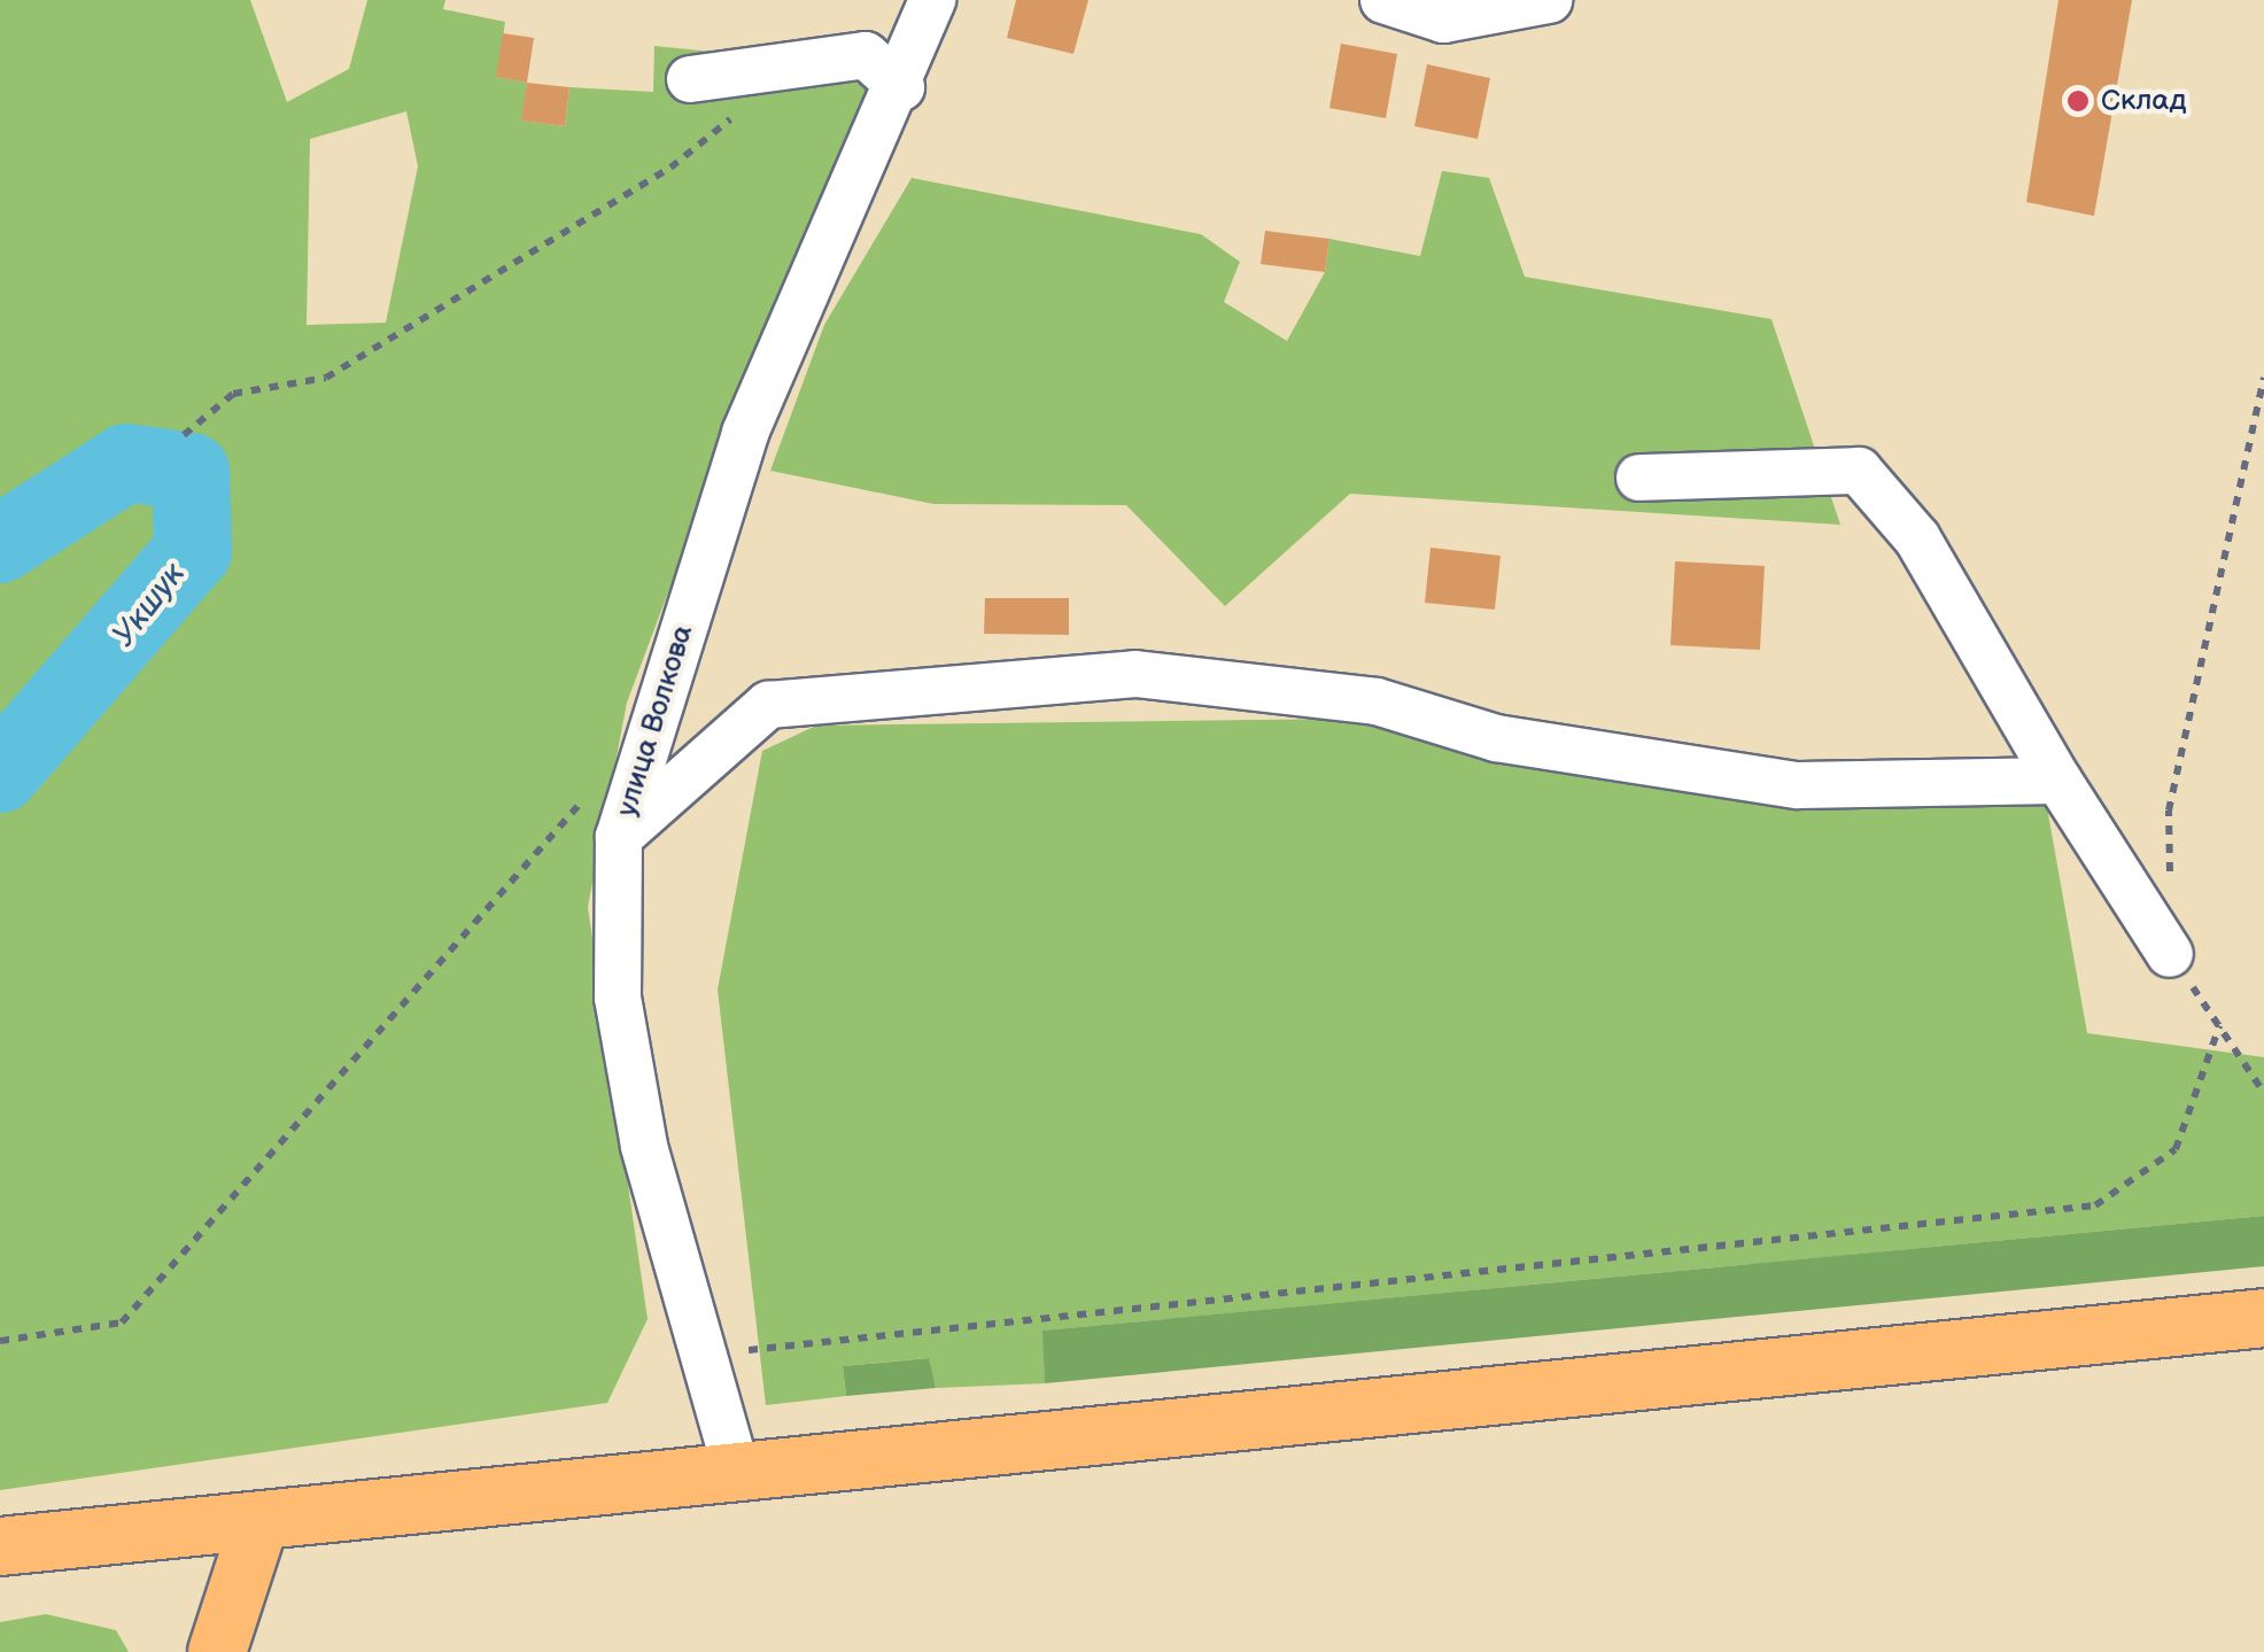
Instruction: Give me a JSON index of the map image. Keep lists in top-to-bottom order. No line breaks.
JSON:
{"streets":{"street":["улица Волкова"]},"water":["Укшук"],"places":["Склад"]}
